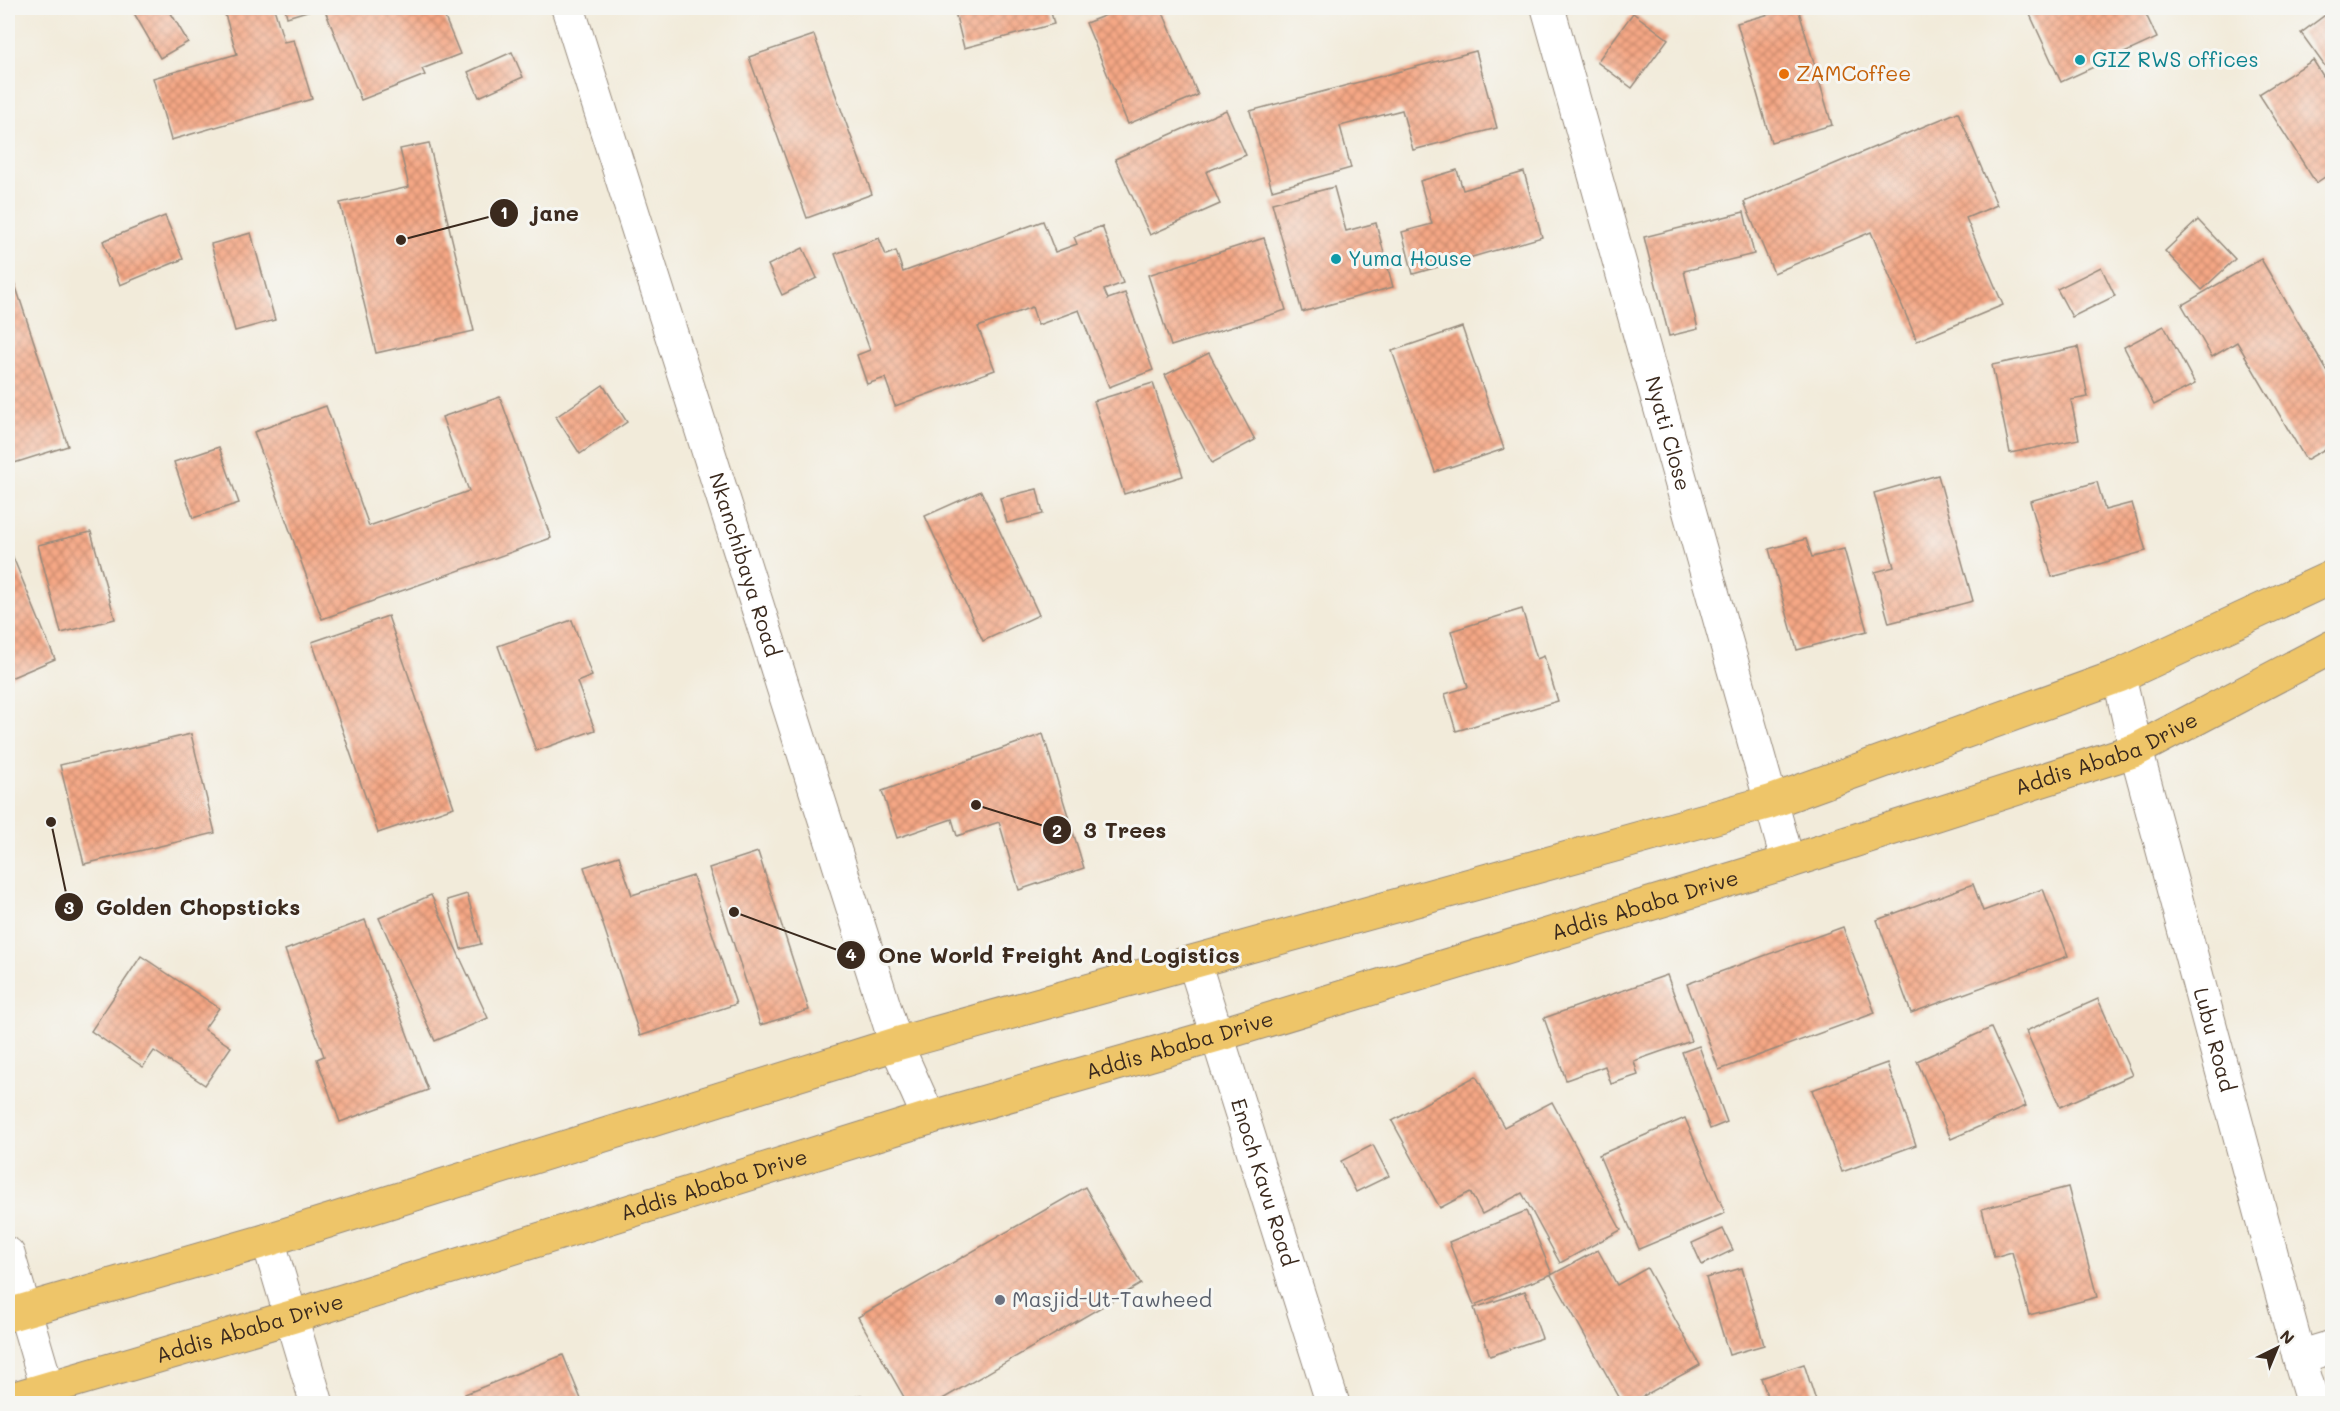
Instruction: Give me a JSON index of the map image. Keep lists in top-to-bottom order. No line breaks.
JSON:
{"streets":{"main road":["Addis Ababa Drive"],"street":["Nyati Close","Nkanchibaya Road","Lubu Road","Enoch Kavu Road"]},"crossings":[["Nyati Close","Addis Ababa Drive"],["Nkanchibaya Road","Addis Ababa Drive"],["Addis Ababa Drive","Lubu Road"],["Addis Ababa Drive","Enoch Kavu Road"]],"places":["GIZ RWS offices","ZAMCoffee","jane","Yuma House","3 Trees","Golden Chopsticks","One World Freight And Logistics","Masjid-Ut-Tawheed"],"north":"top right"}
